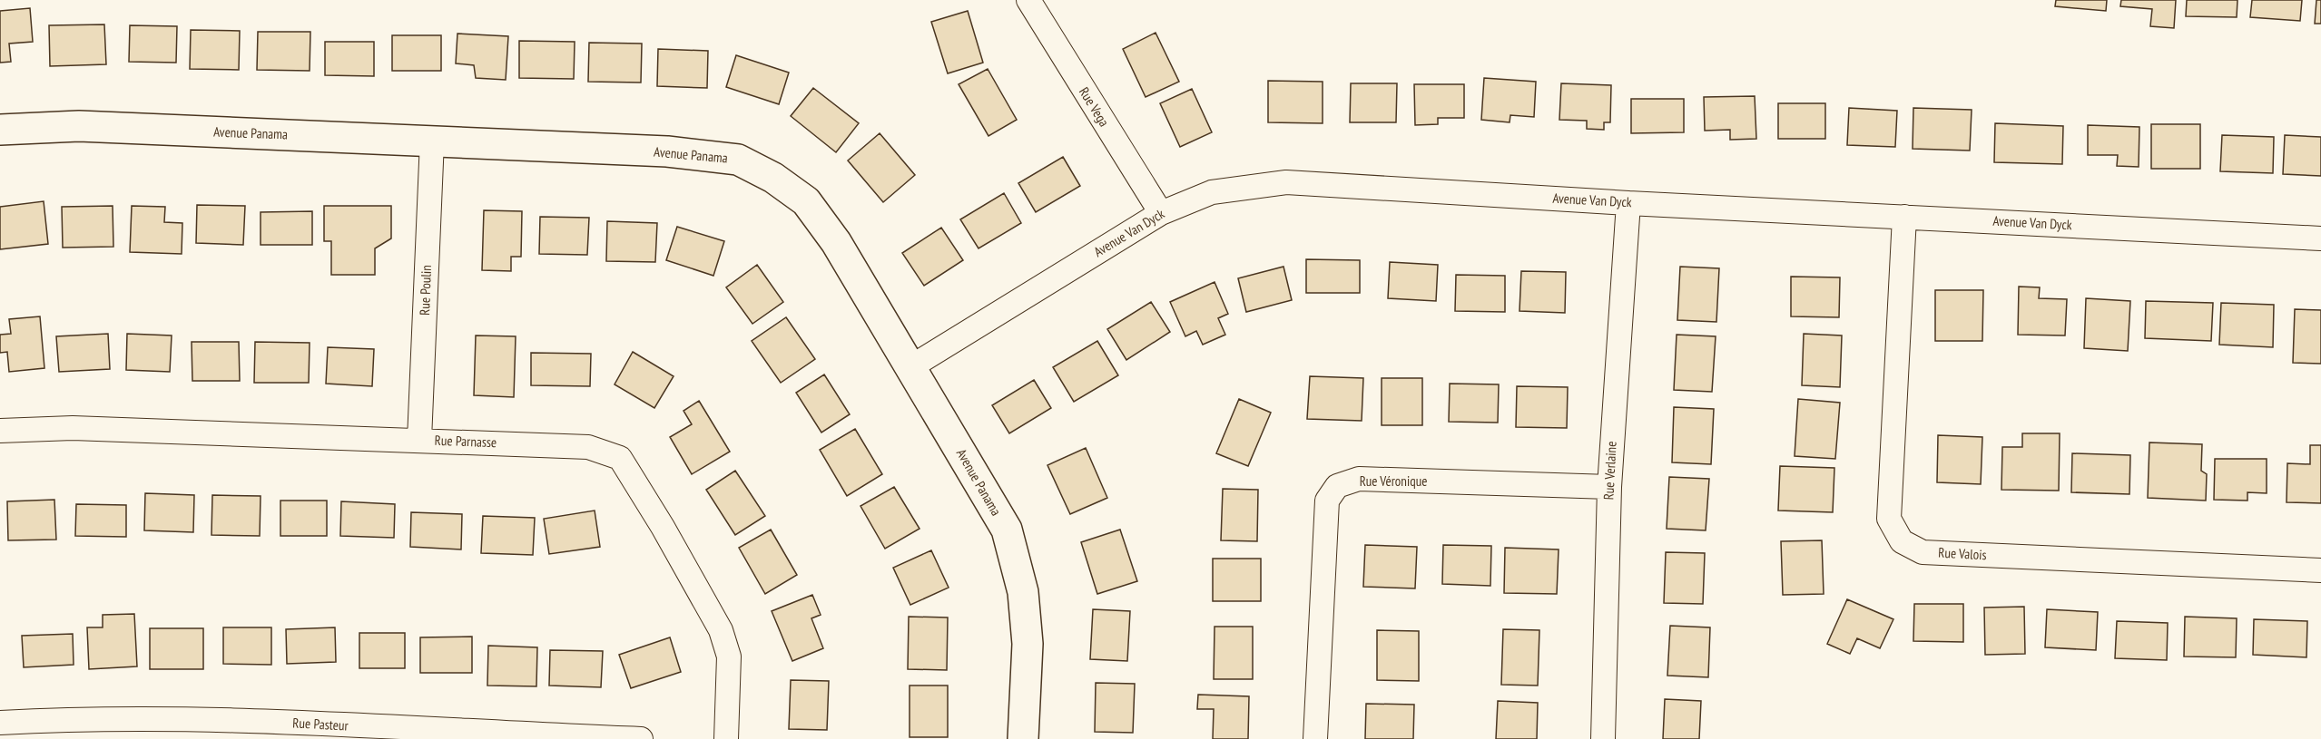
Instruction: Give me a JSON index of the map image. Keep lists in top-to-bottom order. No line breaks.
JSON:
{"streets":{"street":["Rue Vega","Avenue Panama","Avenue Van Dyck","Rue Poulin","Rue Parnasse","Rue Verlaine","Rue Véronique","Rue Valois","Rue Pasteur"]},"crossings":[["Rue Vega","Avenue Van Dyck"],["Avenue Panama","Avenue Van Dyck"],["Avenue Panama","Rue Poulin"],["Avenue Van Dyck","Rue Verlaine"],["Avenue Van Dyck","Rue Valois"],["Rue Poulin","Rue Parnasse"],["Rue Verlaine","Rue Véronique"]]}
